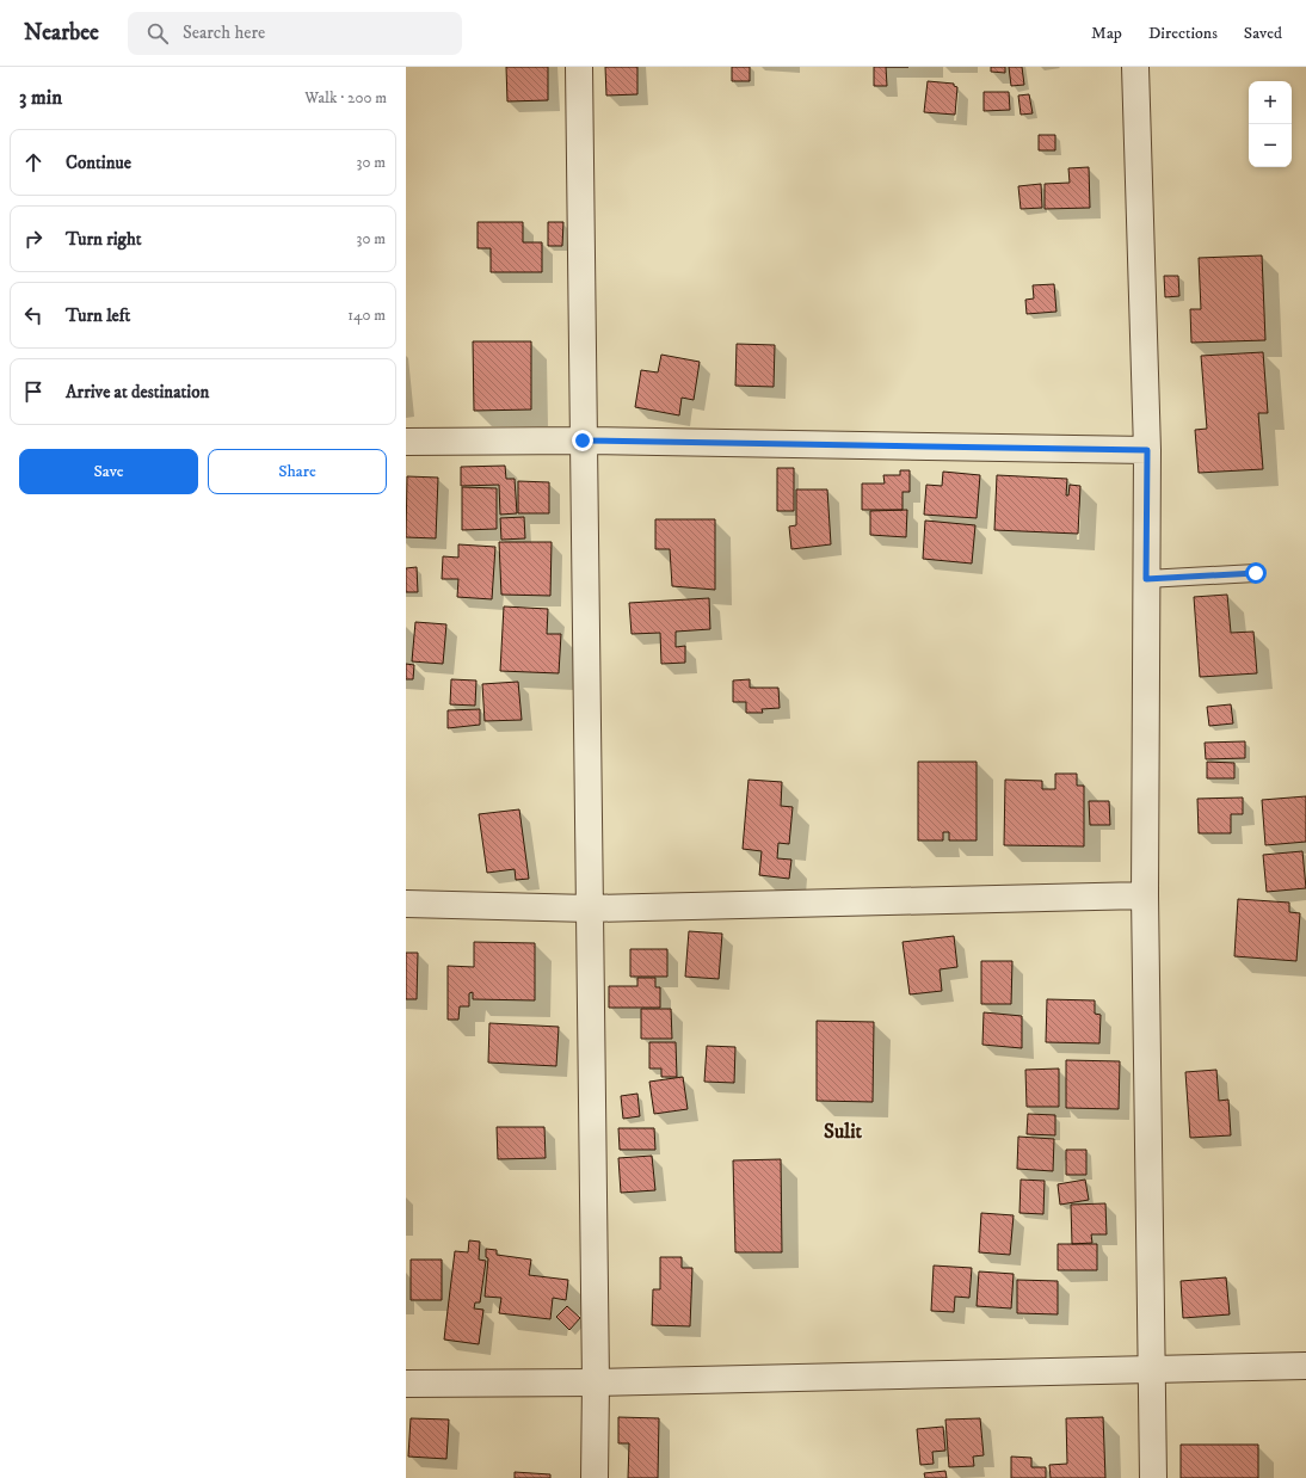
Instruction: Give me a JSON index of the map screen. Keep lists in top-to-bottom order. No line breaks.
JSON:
{"districts":["Sulit"],"page":{"header":"Nearbee","search":"Search here","nav":["Map","Directions","Saved"],"heading":["3 min","Walk · 200 m"],"map_buttons":["+","−"],"list":[["Continue","30 m"],["Turn right","30 m"],["Turn left","140 m"],"Arrive at destination"],"buttons":["Save","Share"]}}
